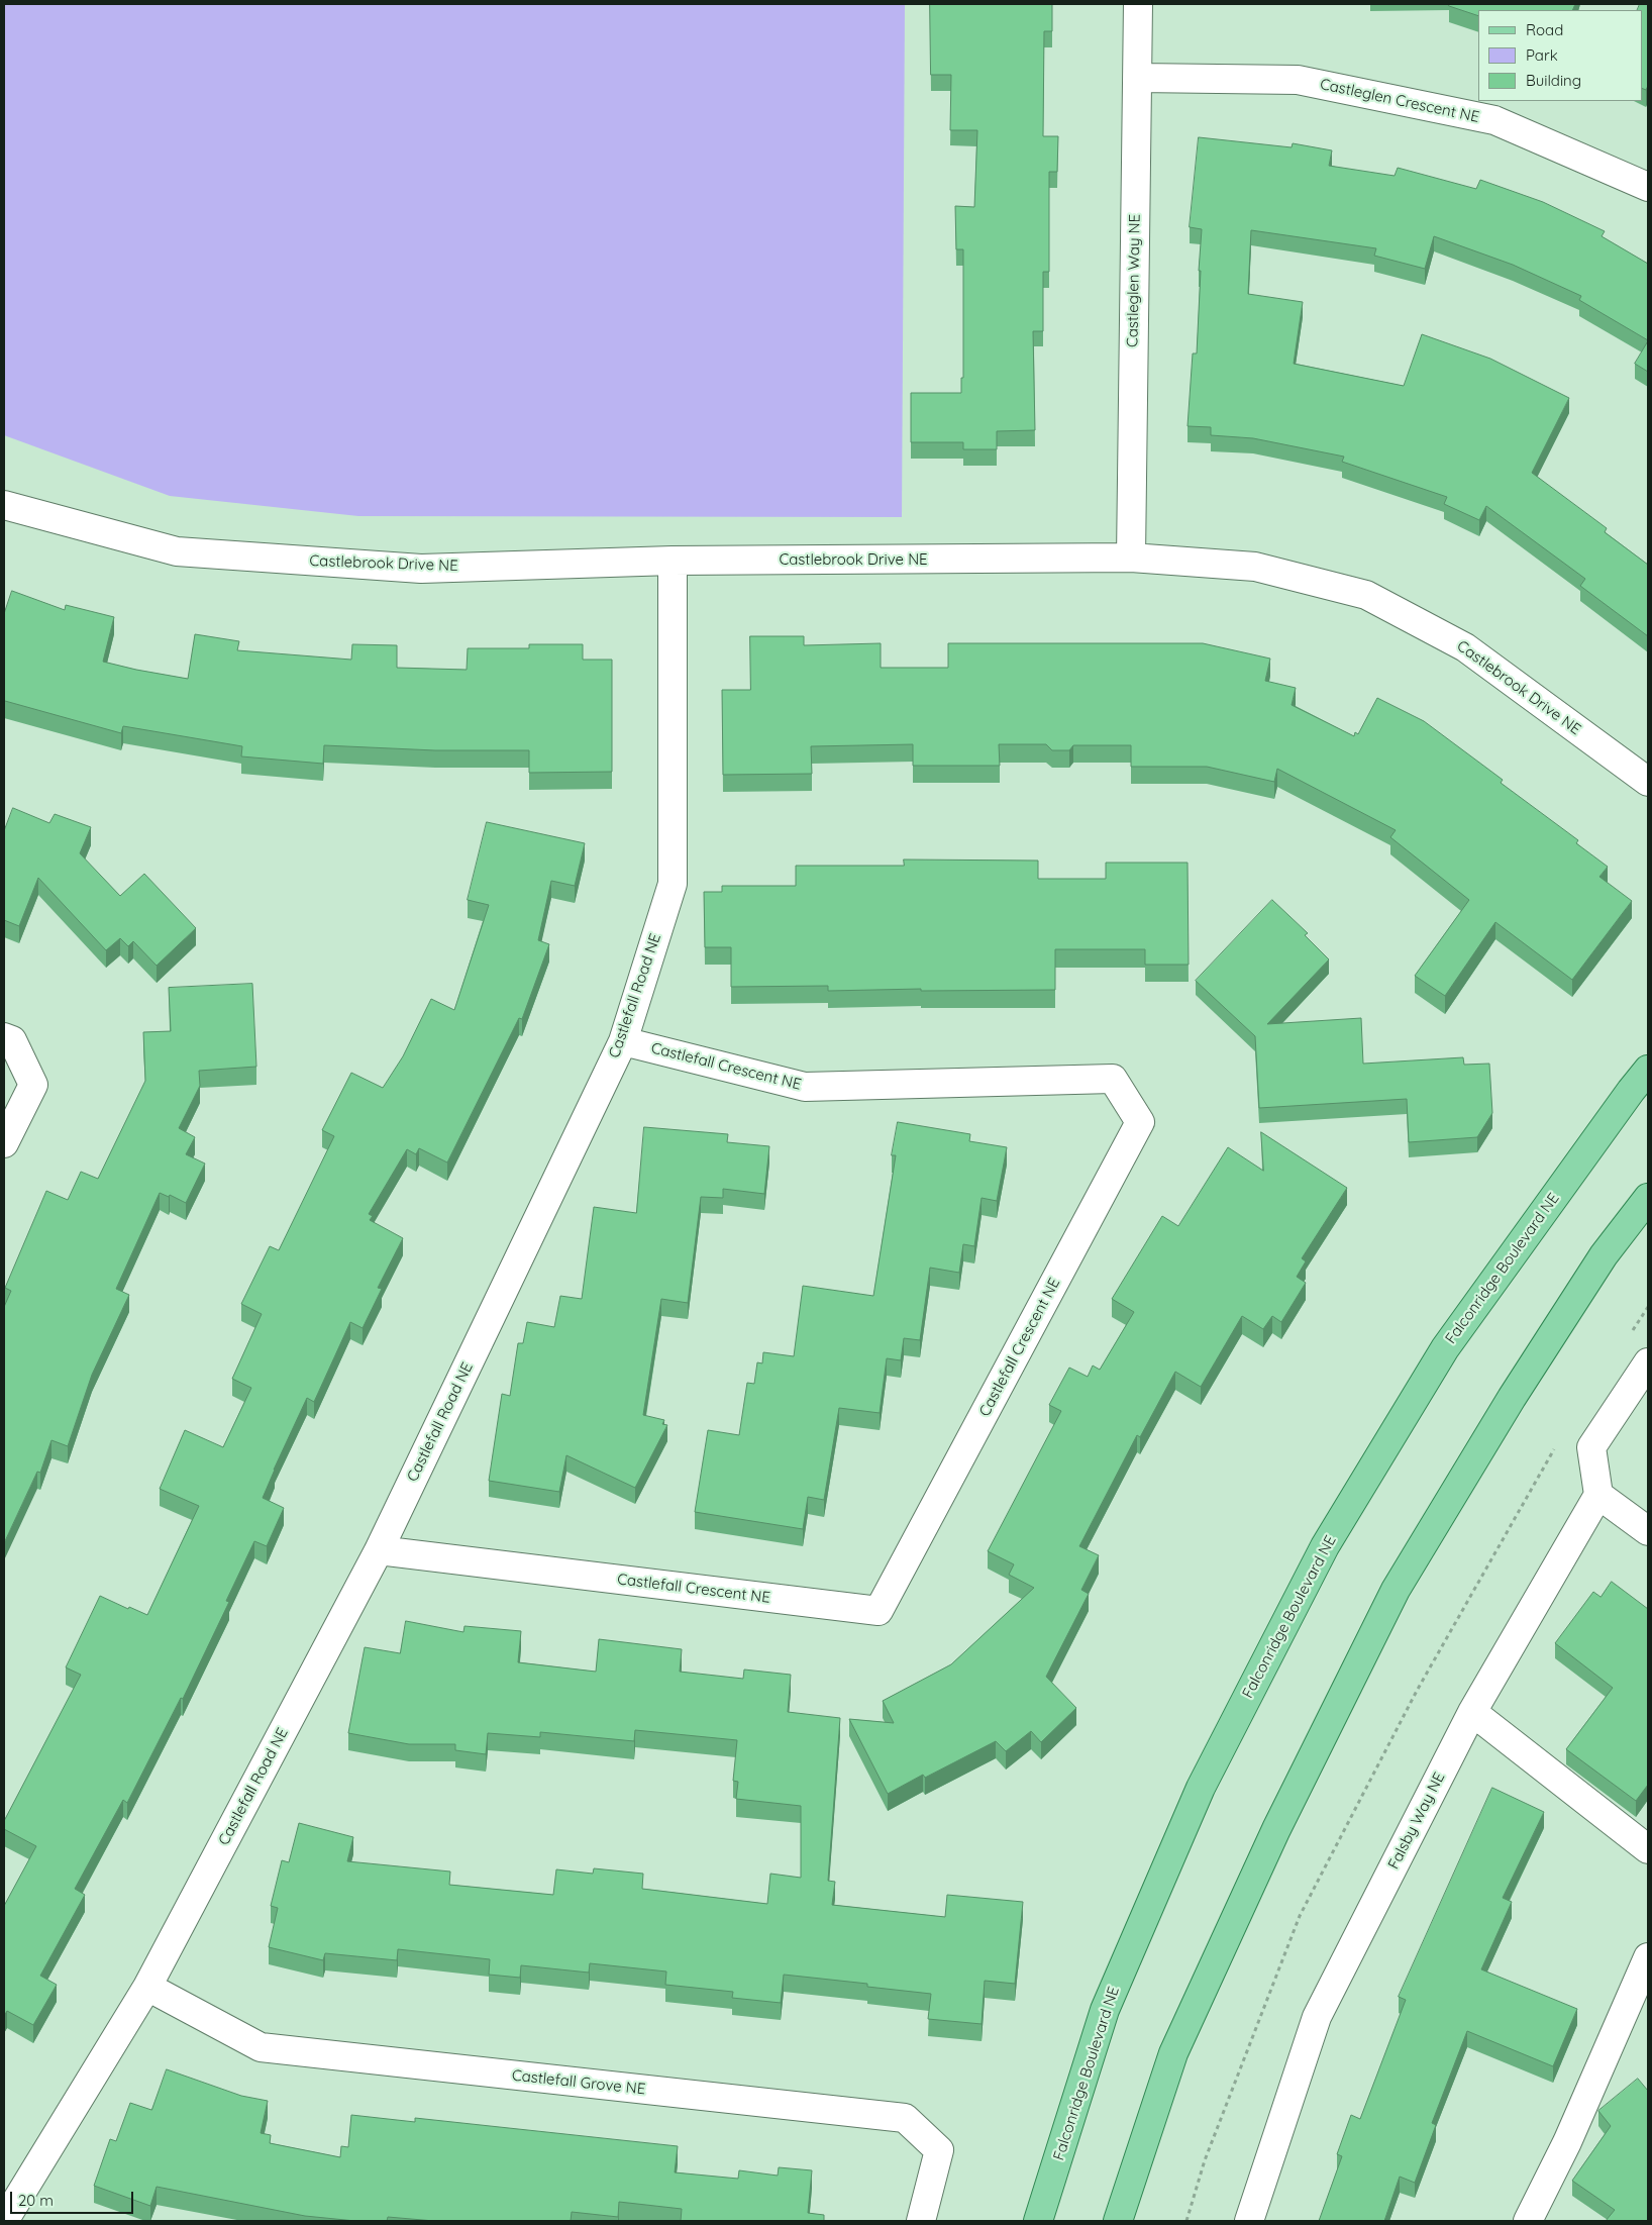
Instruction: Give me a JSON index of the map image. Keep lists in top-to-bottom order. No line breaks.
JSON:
{"streets":{"main road":["Falconridge Boulevard NE"],"street":["Castleglen Crescent NE","Castleglen Way NE","Castlebrook Drive NE","Castlefall Road NE","Castlefall Crescent NE","Falsby Way NE","Castlefall Grove NE"]},"crossings":[["Castleglen Crescent NE","Castleglen Way NE"],["Castleglen Way NE","Castlebrook Drive NE"],["Castlebrook Drive NE","Castlefall Road NE"],["Castlefall Road NE","Castlefall Crescent NE"],["Castlefall Road NE","Castlefall Grove NE"]],"legend":["Road","Park","Building"],"scale_bar":"20 m"}
